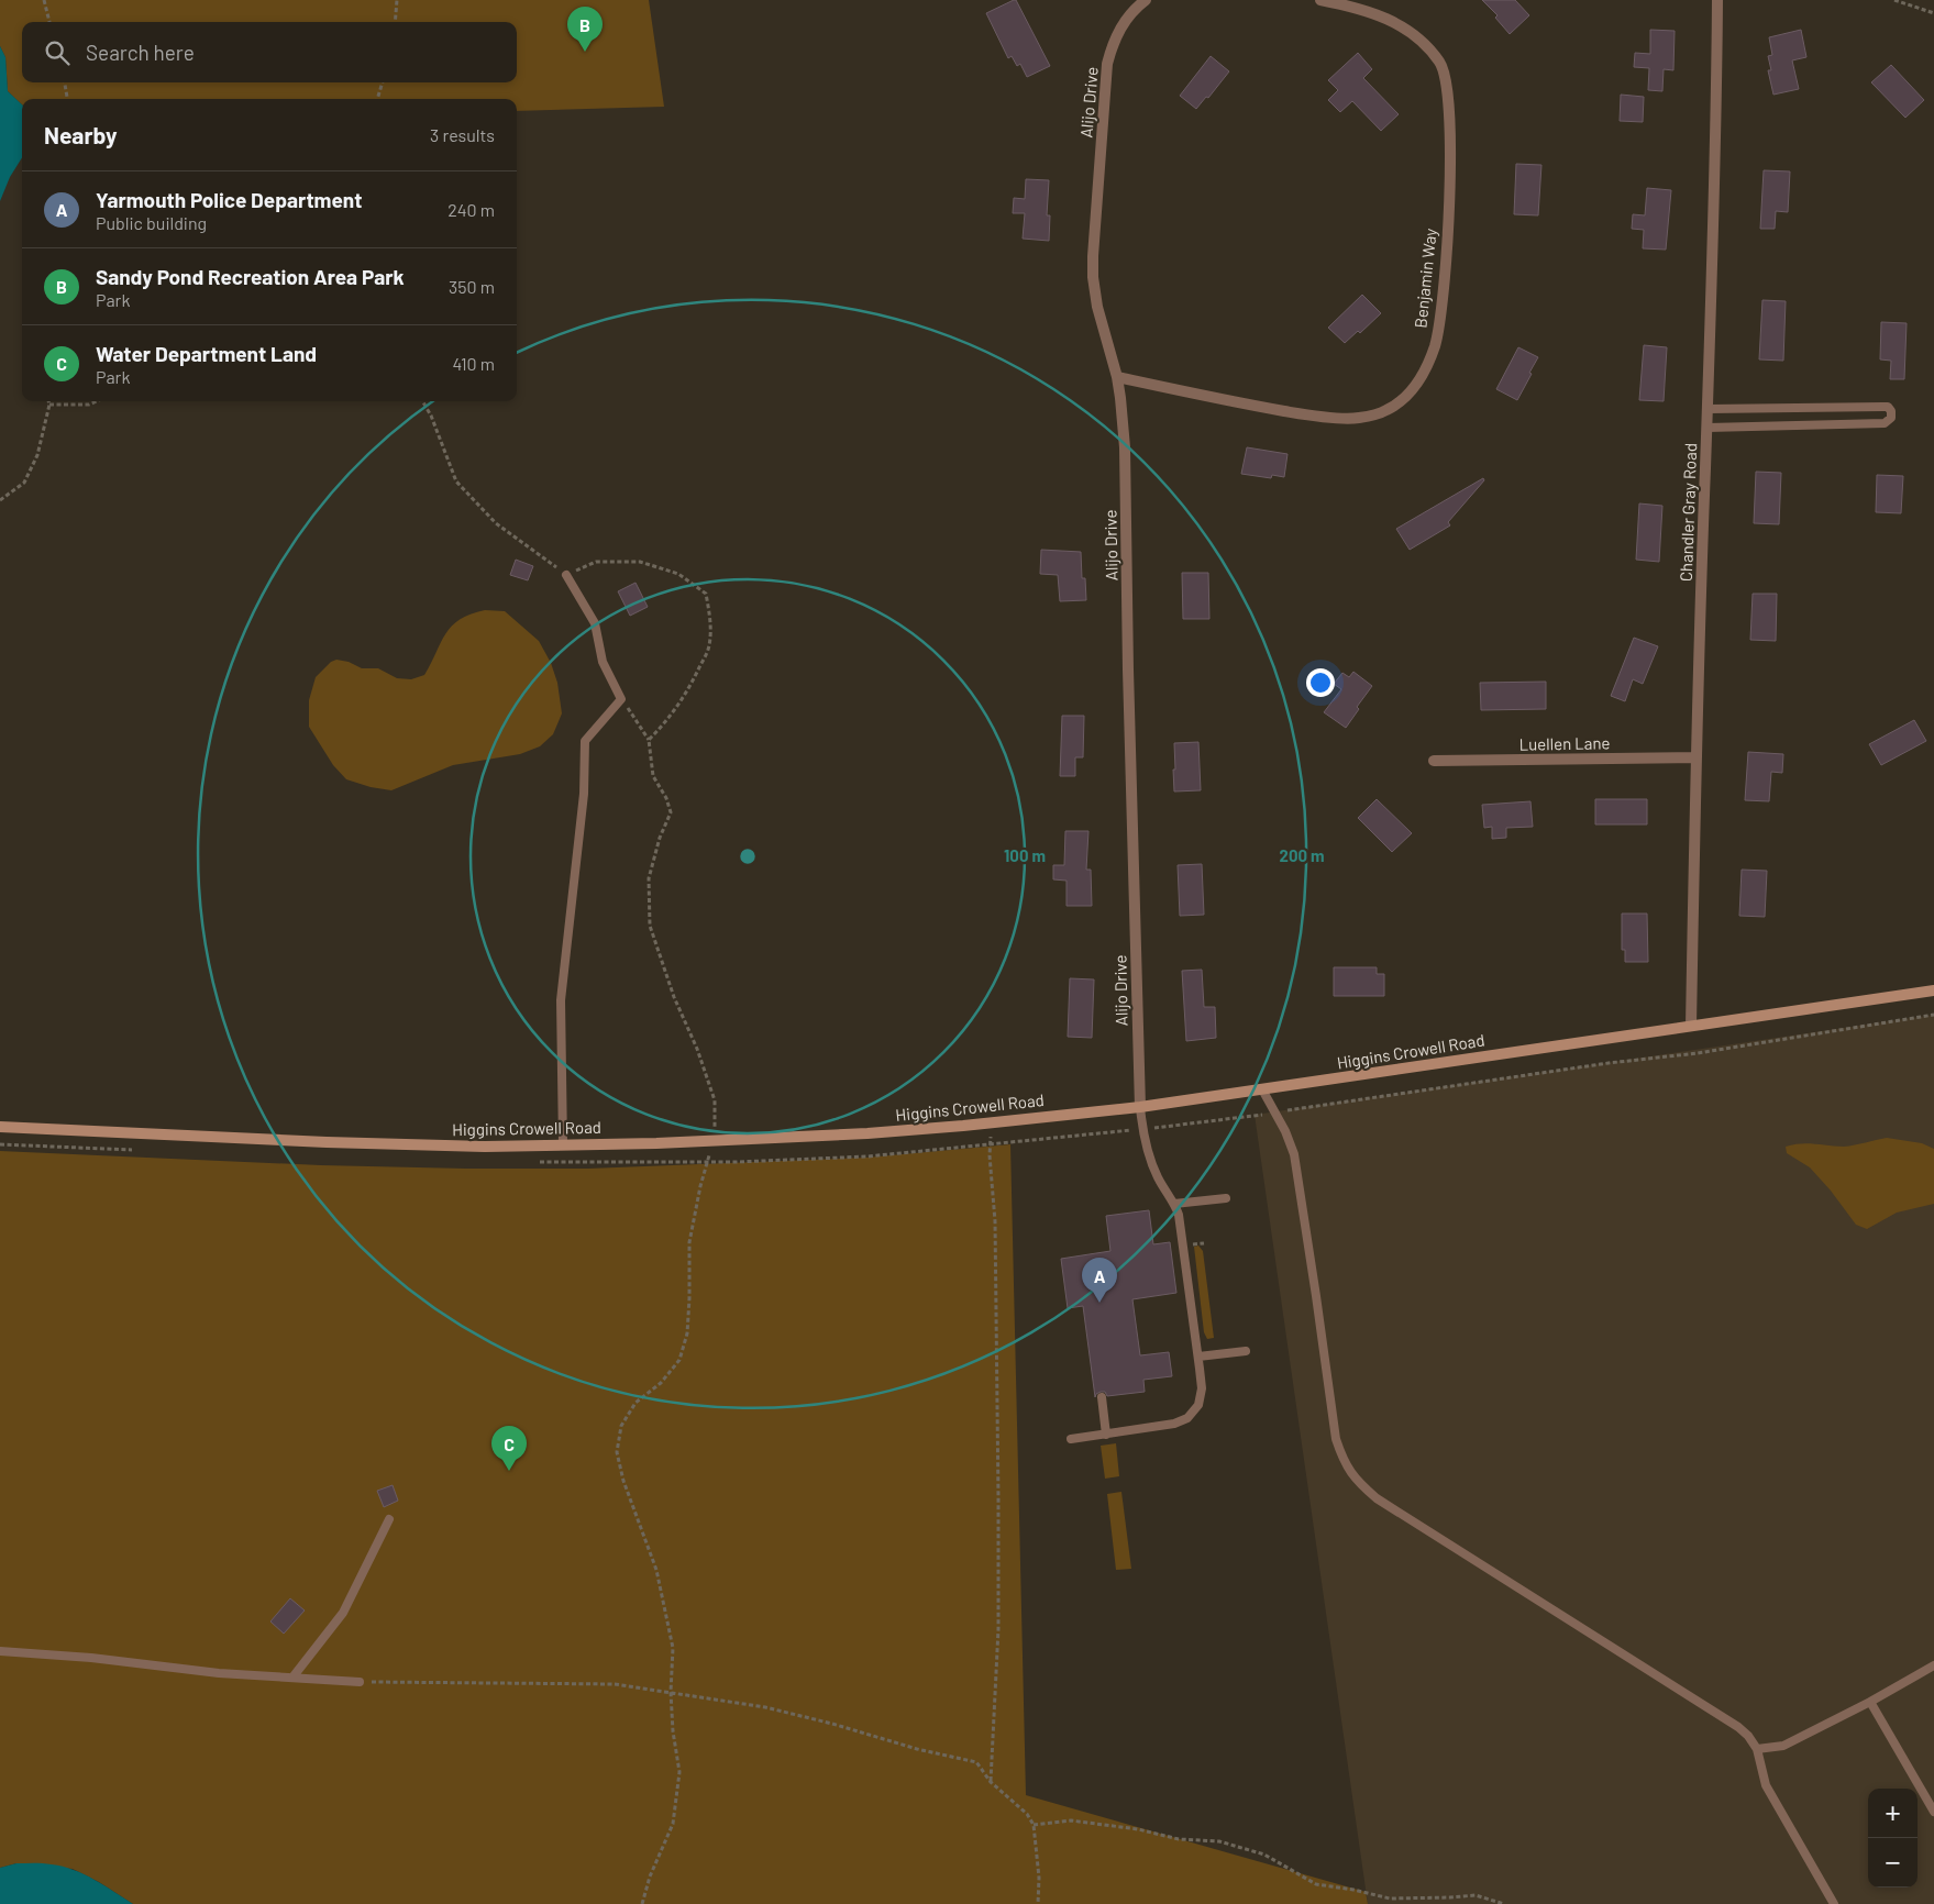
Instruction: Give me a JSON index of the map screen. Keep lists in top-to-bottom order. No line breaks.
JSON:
{"streets":{"main road":["Higgins Crowell Road"],"street":["Alijo Drive","Benjamin Way","Chandler Gray Road","Luellen Lane"]},"crossings":[["Alijo Drive","Benjamin Way"],["Alijo Drive","Higgins Crowell Road"],["Chandler Gray Road","Luellen Lane"],["Chandler Gray Road","Higgins Crowell Road"]],"page":{"pins":["B","A","C"],"search":"Search here","heading":["Nearby","3 results"],"list":[{"mark":"A","name":"Yarmouth Police Department","note":"Public building","value":"240 m"},{"mark":"B","name":"Sandy Pond Recreation Area Park","note":"Park","value":"350 m"},{"mark":"C","name":"Water Department Land","note":"Park","value":"410 m"}],"map_buttons":["+","−"]},"rings":["100 m","200 m"]}
